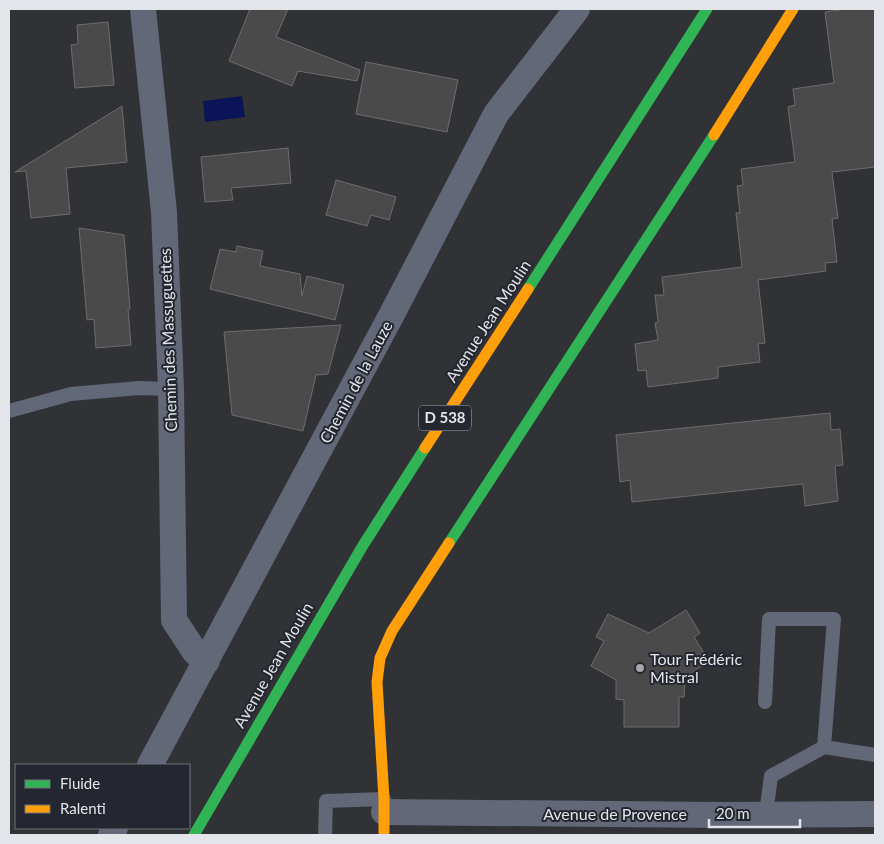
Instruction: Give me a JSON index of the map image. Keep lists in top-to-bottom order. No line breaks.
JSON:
{"streets":{"main road":["Avenue Jean Moulin","D 538"],"street":["Chemin des Massuguettes","Chemin de la Lauze","Avenue de Provence"]},"crossings":[["Chemin des Massuguettes","Chemin de la Lauze"]],"places":["Tour Frédéric Mistral"],"legend":["Fluide","Ralenti"],"scale_bar":"20 m"}
